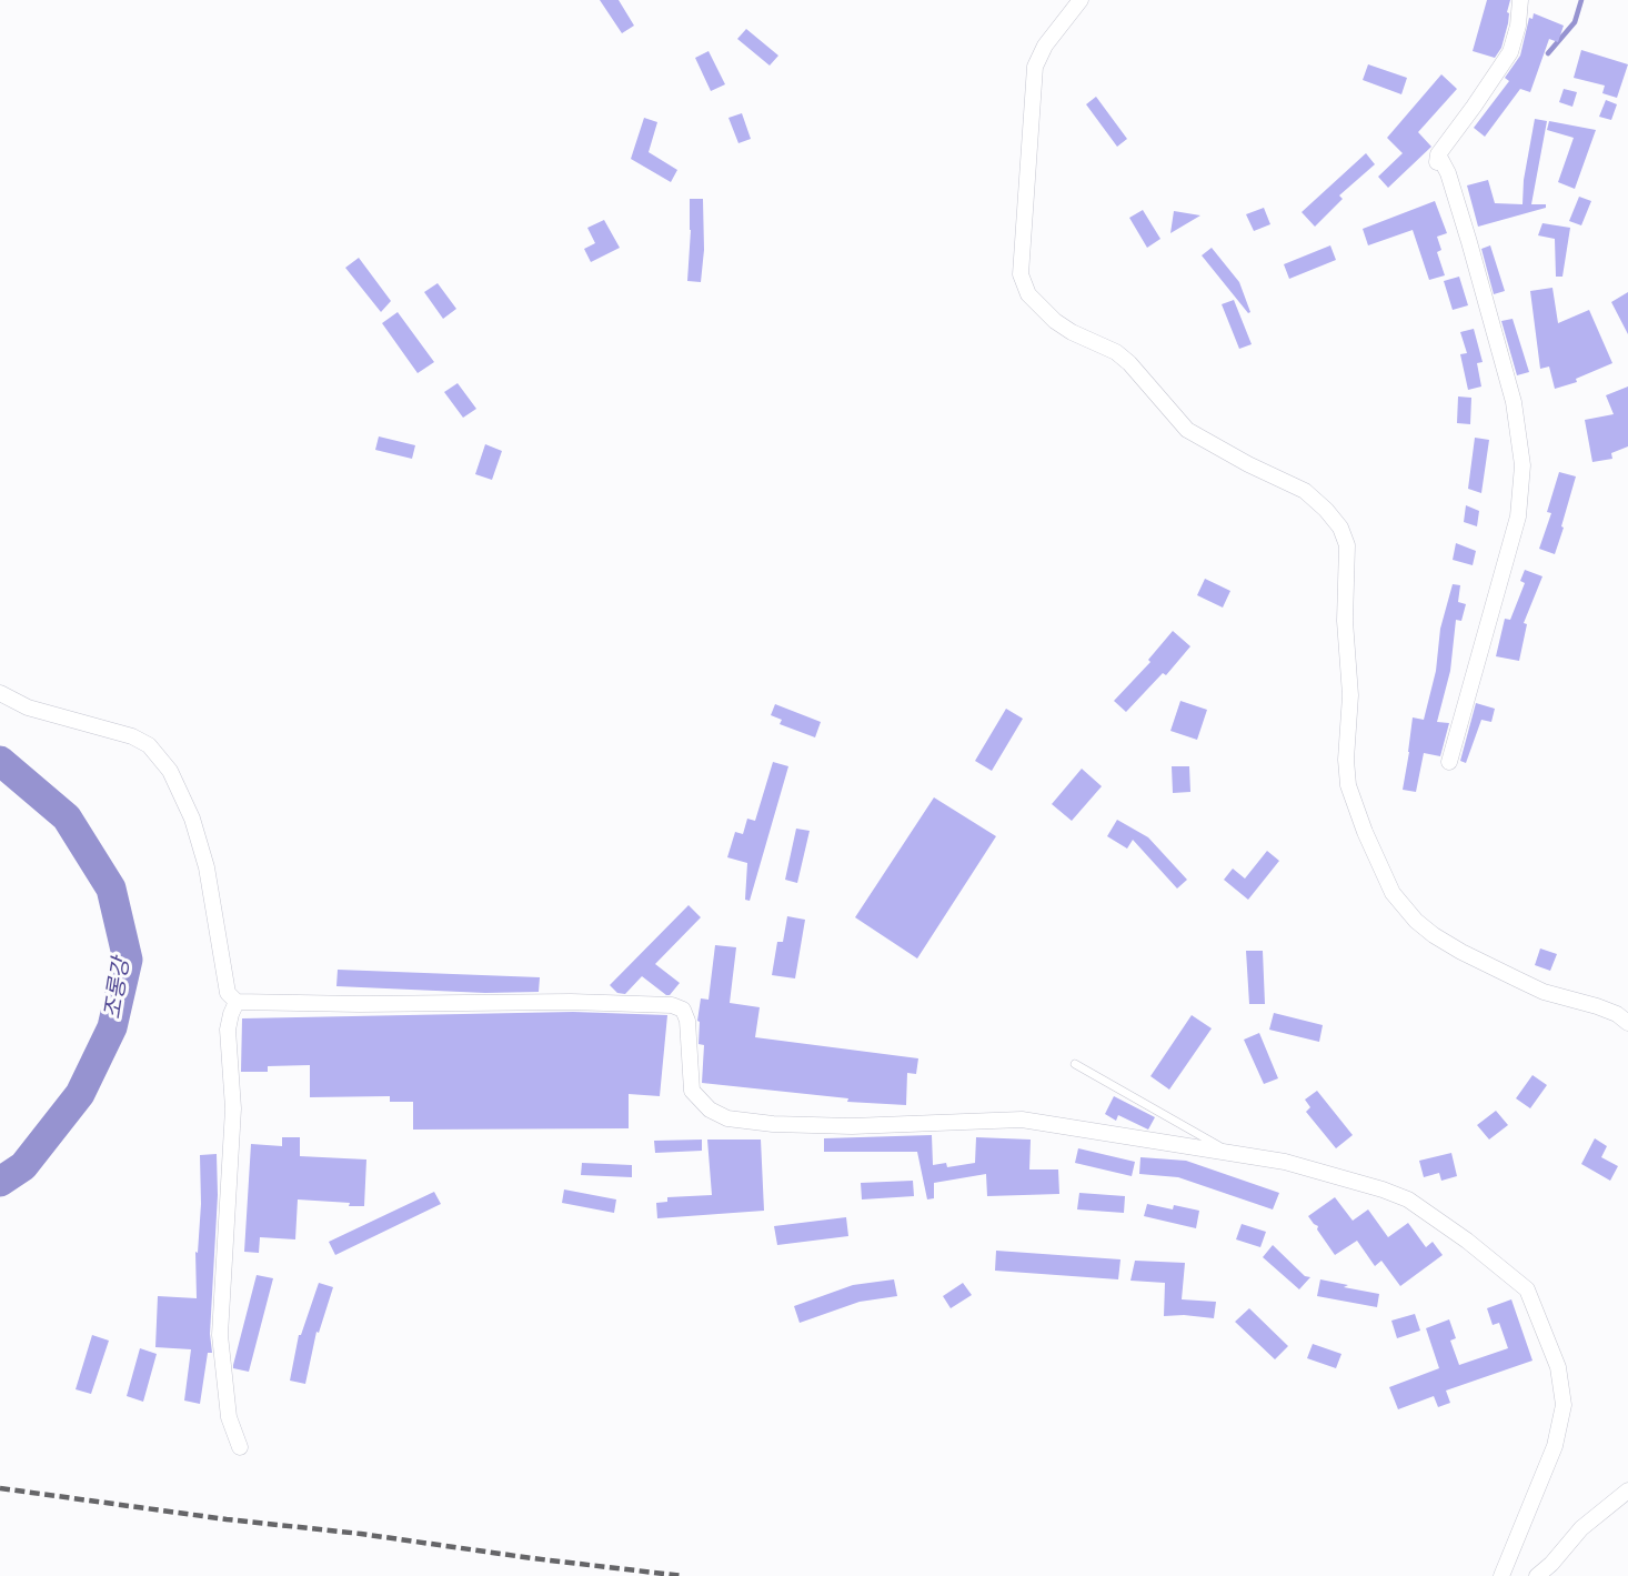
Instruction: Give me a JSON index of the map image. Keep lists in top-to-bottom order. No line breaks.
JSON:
{"water":["조롱강"]}
